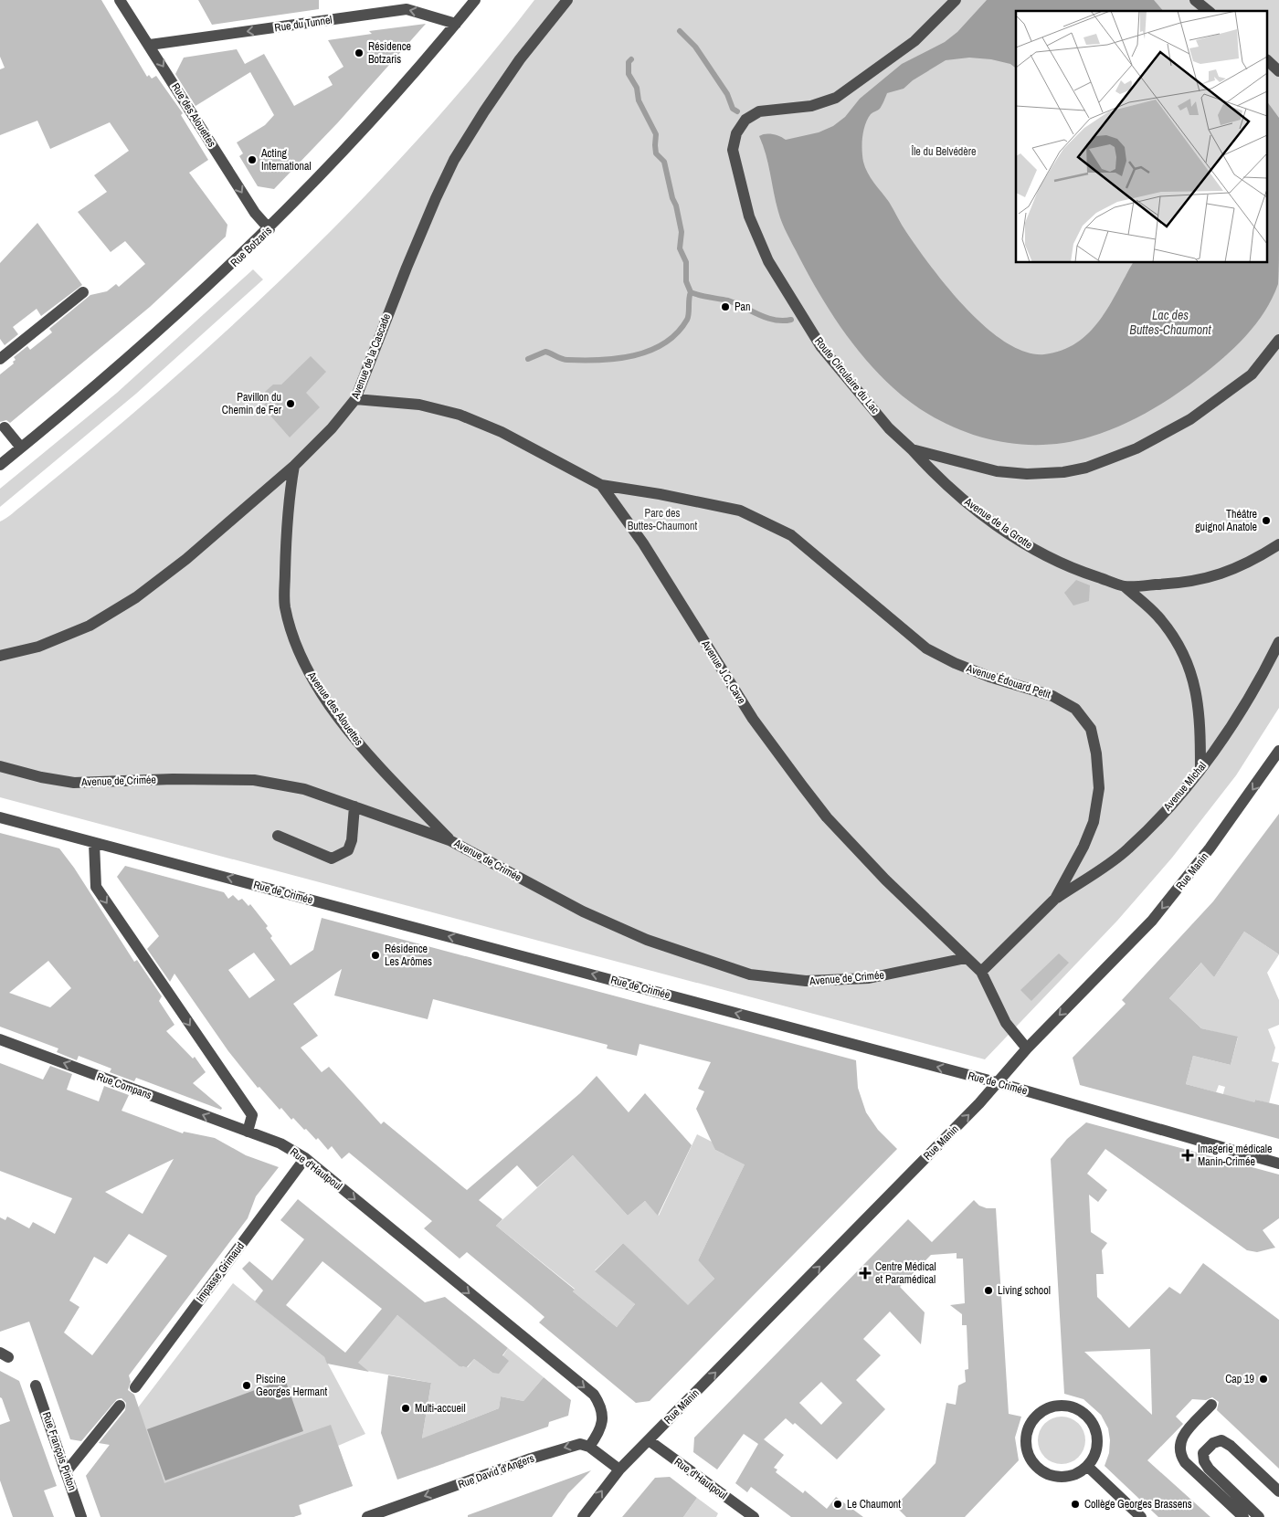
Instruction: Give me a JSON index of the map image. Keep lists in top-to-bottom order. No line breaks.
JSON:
{"streets":{"street":["Rue du Tunnel","Rue des Alouettes","Rue Botzaris","Avenue de la Cascade","Route Circulaire du Lac","Avenue de la Grotte","Avenue J.C. Cave","Avenue Édouard Petit","Avenue des Alouettes","Avenue de Crimée","Avenue Michal","Rue Manin","Rue de Crimée","Rue Compans","Rue d'Hautpoul","Impasse Grimaud","Rue François Pinton","Rue David d'Angers"]},"crossings":[["Rue du Tunnel","Rue des Alouettes"],["Rue du Tunnel","Rue Botzaris"],["Rue des Alouettes","Rue Botzaris"],["Avenue de la Cascade","Avenue J.C. Cave"],["Avenue de la Cascade","Avenue des Alouettes"],["Route Circulaire du Lac","Avenue de la Grotte"],["Avenue de la Grotte","Avenue Michal"],["Avenue J.C. Cave","Avenue Édouard Petit"],["Avenue J.C. Cave","Avenue de Crimée"],["Avenue J.C. Cave","Rue Manin"],["Avenue Édouard Petit","Avenue Michal"],["Avenue des Alouettes","Avenue de Crimée"],["Rue Manin","Rue de Crimée"],["Rue Manin","Rue d'Hautpoul"],["Rue Compans","Rue d'Hautpoul"],["Rue d'Hautpoul","Impasse Grimaud"],["Rue d'Hautpoul","Rue David d'Angers"]],"one_way":["Rue du Tunnel","Rue des Alouettes","Rue de Crimée","Rue Compans","Rue d'Hautpoul","Rue David d'Angers"],"water":["Lac des Buttes-Chaumont"],"parks":["Île du Belvédère","Parc des Buttes-Chaumont"],"places":{"other":["Résidence Botzaris","Acting International","Pan","Pavillon du Chemin de Fer","Théâtre guignol Anatole","Résidence Les Arômes","Living school","Cap 19","Piscine Georges Hermant","Multi-accueil","Le Chaumont","Collège Georges Brassens"],"health":["Imagerie médicale Manin-Crimée","Centre Médical et Paramédical"]}}
